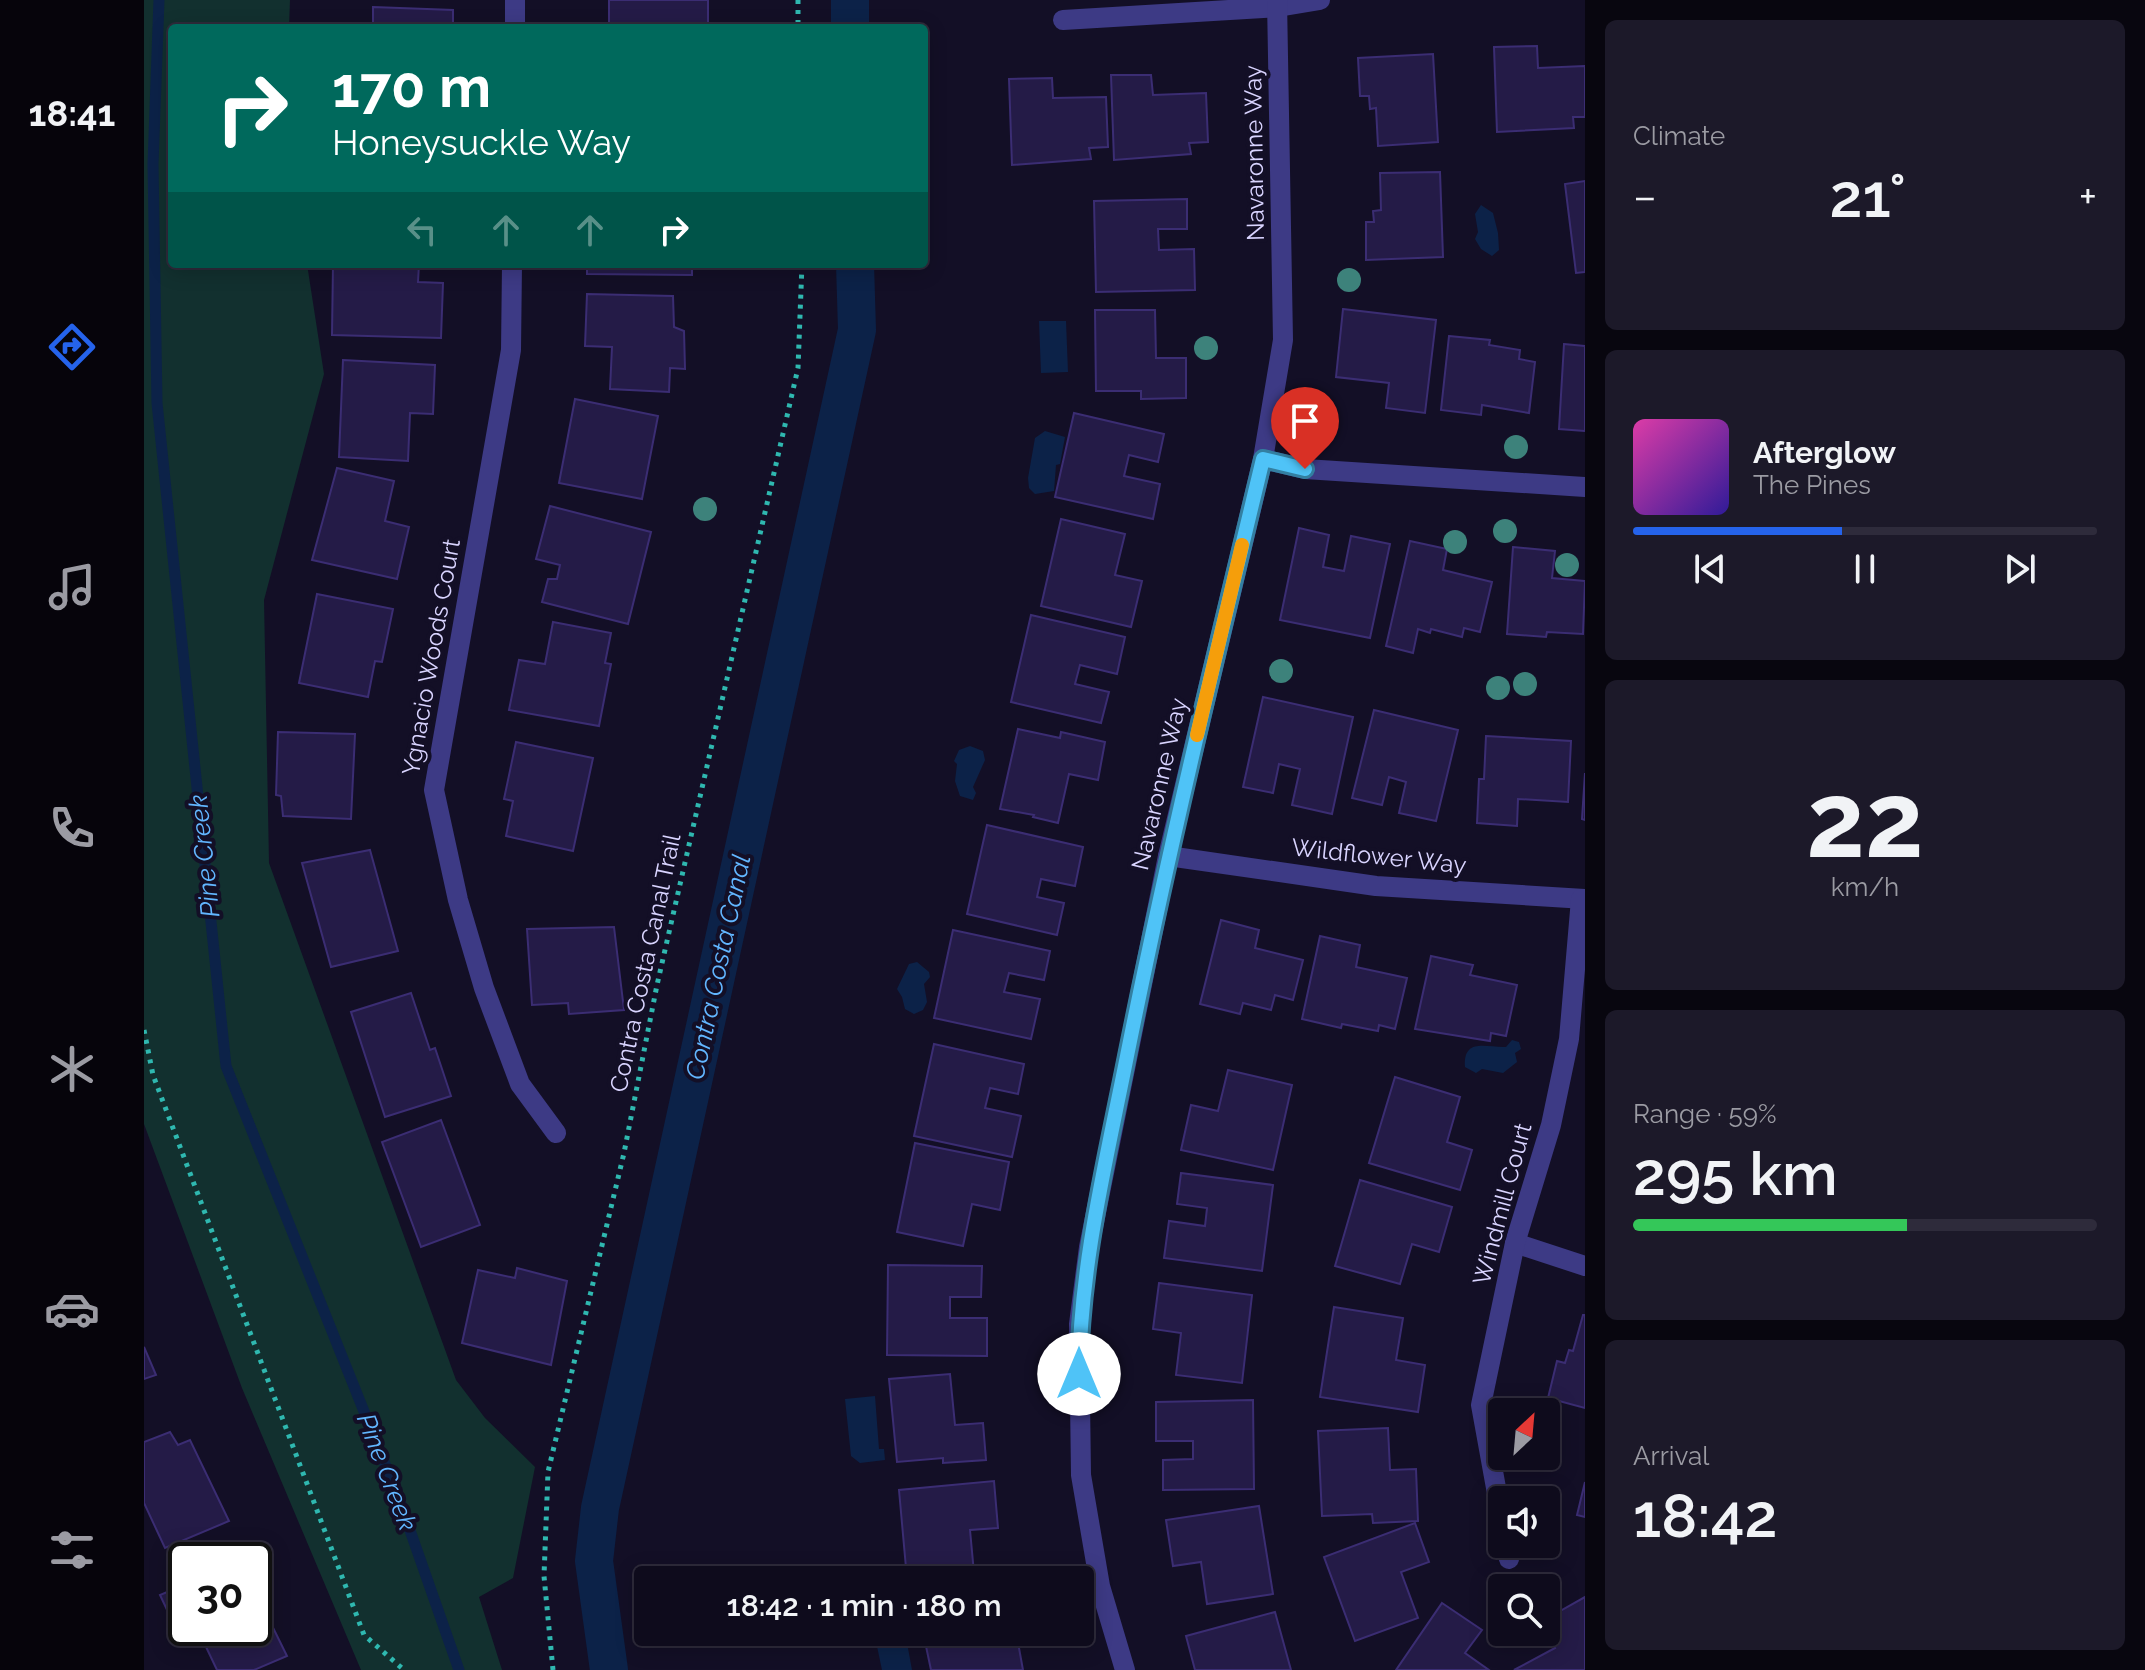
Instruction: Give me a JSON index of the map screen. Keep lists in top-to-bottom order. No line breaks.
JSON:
{"streets":{"street":["Navaronne Way","Ygnacio Woods Court","Wildflower Way","Windmill Court"],"path":["Contra Costa Canal Trail"]},"crossings":[["Navaronne Way","Wildflower Way"],["Wildflower Way","Windmill Court"]],"water":["Pine Creek","Contra Costa Canal"],"north":"top right","page":{"tabs":"18:41","tile":["Climate",["22","km/h"],["Range · 59%","295 km"],["Arrival","18:42"]],"turn":["170 m","Honeysuckle Way"],"heat":["−","21°","+"],"song":["Afterglow","The Pines"],"limit":"30","trip":"18:42 · 1 min · 180 m"}}
